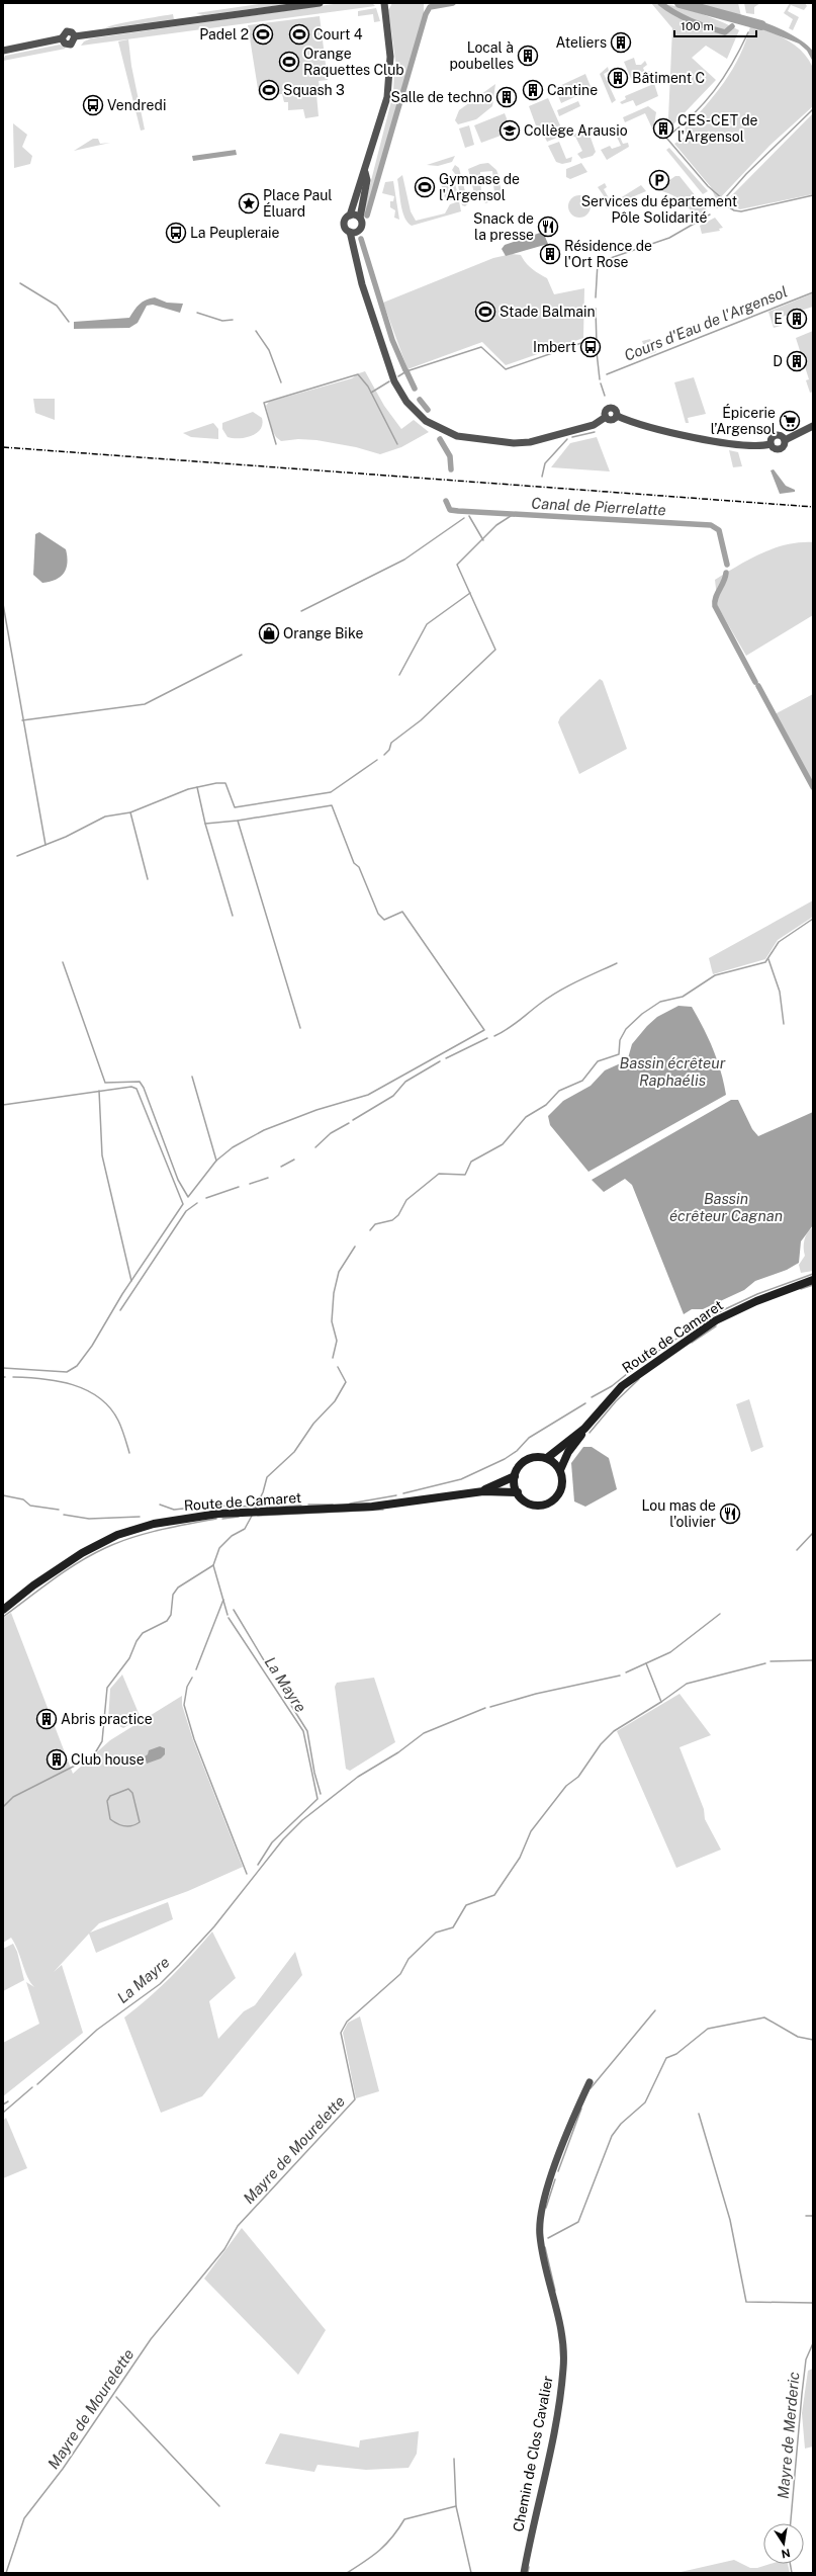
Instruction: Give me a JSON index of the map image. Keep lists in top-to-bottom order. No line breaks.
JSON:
{"streets":{"main road":["Route de Camaret"],"street":["Chemin de Clos Cavalier"]},"water":["Cours d'Eau de l'Argensol","Canal de Pierrelatte","Bassin écrêteur Raphaélis","Bassin écrêteur Cagnan","La Mayre","Mayre de Mourelette","Mayre de Merderic"],"places":{"sports":["Padel 2","Court 4","Orange Raquettes Club","Squash 3","Gymnase de l'Argensol","Stade Balmain"],"building":["Ateliers","Local à poubelles","Bâtiment C","Cantine","Salle de techno","CES-CET de l'Argensol","Résidence de l'Ort Rose","E","D","Abris practice","Club house"],"bus stop":["Vendredi","La Peupleraie","Imbert"],"school or university":["Collège Arausio"],"parking":["Services du épartement Pôle Solidarité"],"place":["Place Paul Éluard"],"restaurant":["Snack de la presse","Lou mas de l'olivier"],"supermarket":["Épicerie l’Argensol"],"shop":["Orange Bike"]},"scale_bar":"100 m","north":"bottom"}
